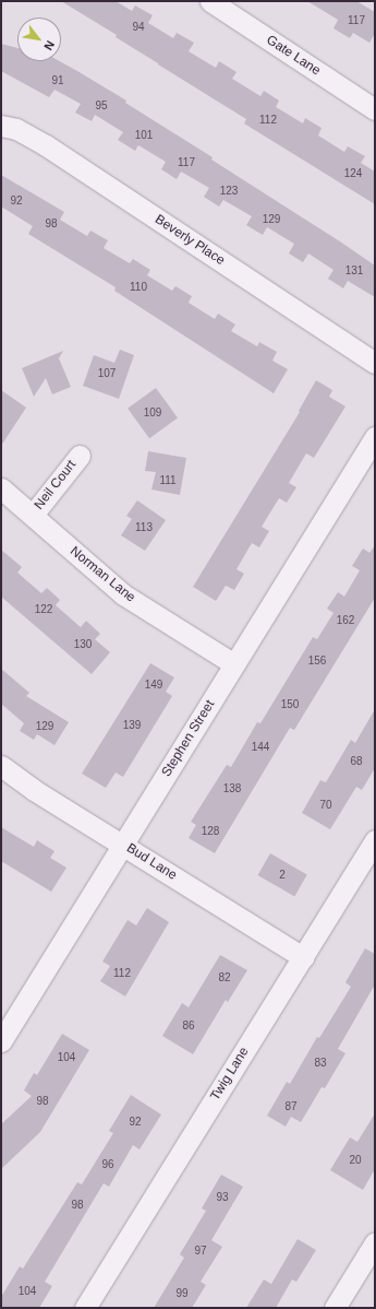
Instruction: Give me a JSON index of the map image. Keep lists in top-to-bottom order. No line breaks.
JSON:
{"streets":{"street":["Gate Lane","Beverly Place","Neil Court","Norman Lane","Stephen Street","Bud Lane","Twig Lane"]},"crossings":[["Neil Court","Norman Lane"],["Norman Lane","Stephen Street"],["Stephen Street","Bud Lane"],["Bud Lane","Twig Lane"]],"house_numbers":["117","94","91","95","112","101","117","124","123","92","129","98","131","110","107","109","111","113","122","162","130","156","149","150","139","129","144","68","138","70","128","2","112","82","86","104","83","98","87","92","20","96","93","98","97","104","99"],"north":"bottom right"}
